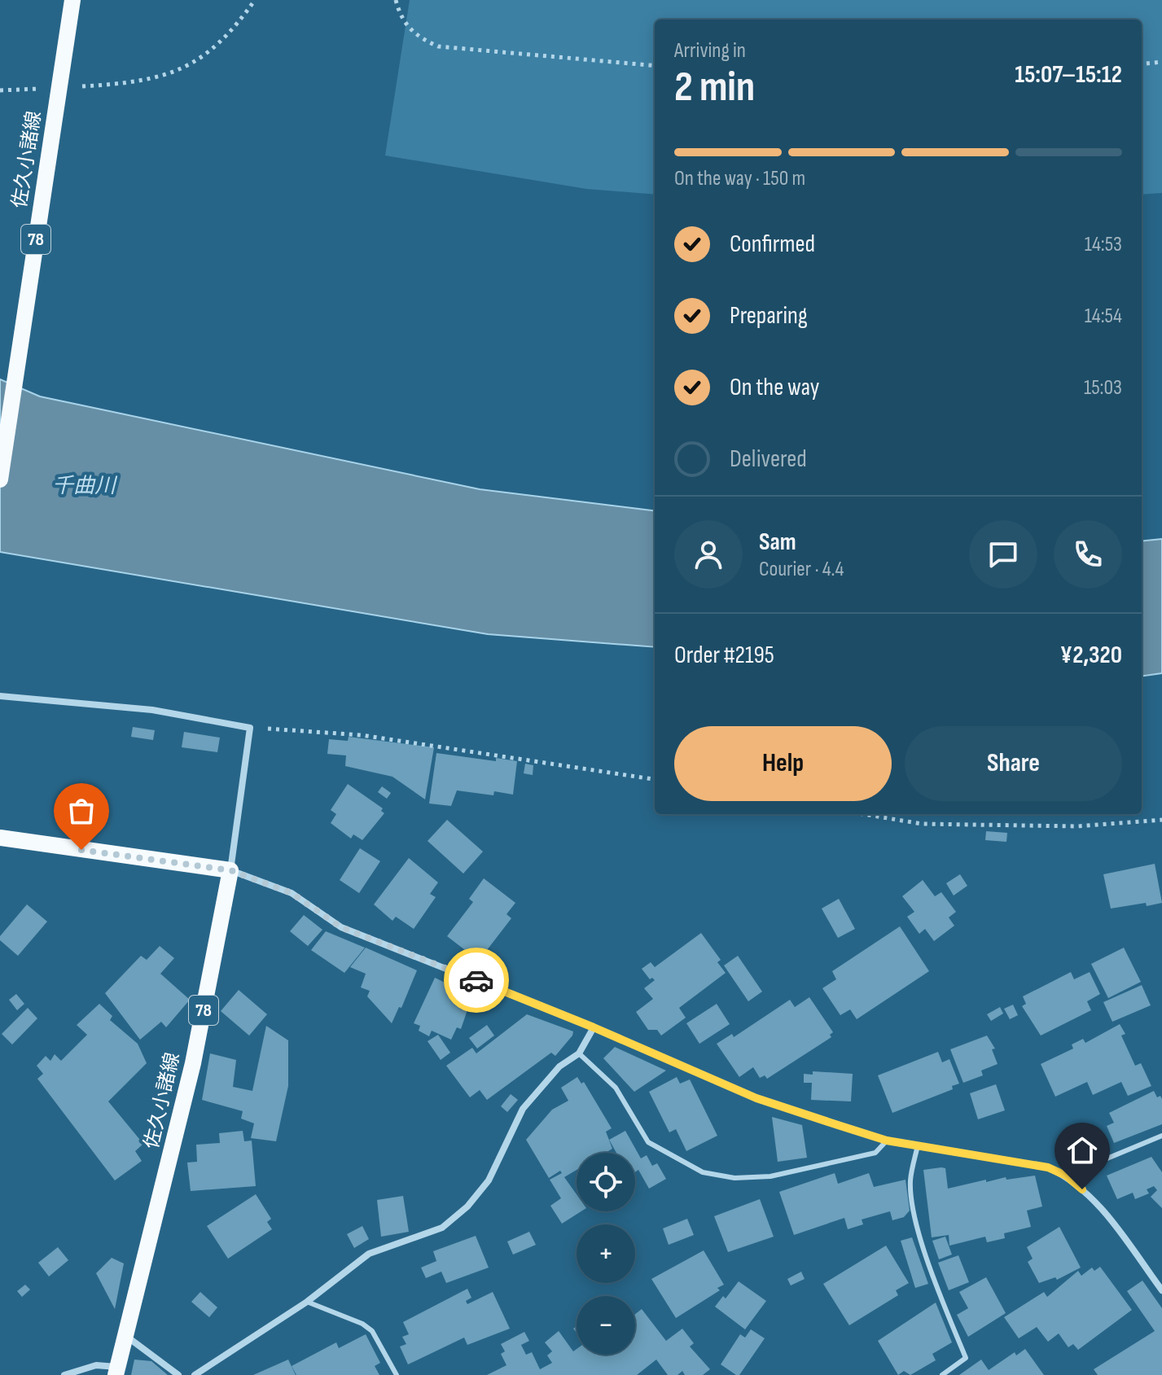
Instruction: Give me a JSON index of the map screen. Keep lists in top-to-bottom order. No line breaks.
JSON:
{"streets":{"main road":["佐久小諸線","78"]},"water":["千曲川"],"page":{"heading":["2 min","Arriving in","15:07–15:12"],"panel":["Sam","Courier · 4.4","Order #2195","¥2,320"],"bar":"On the way · 150 m","list":[["Confirmed","14:53"],["Preparing","14:54"],["On the way","15:03"],"Delivered"],"buttons":["Help","Share"],"map_buttons":["+","−"]}}
